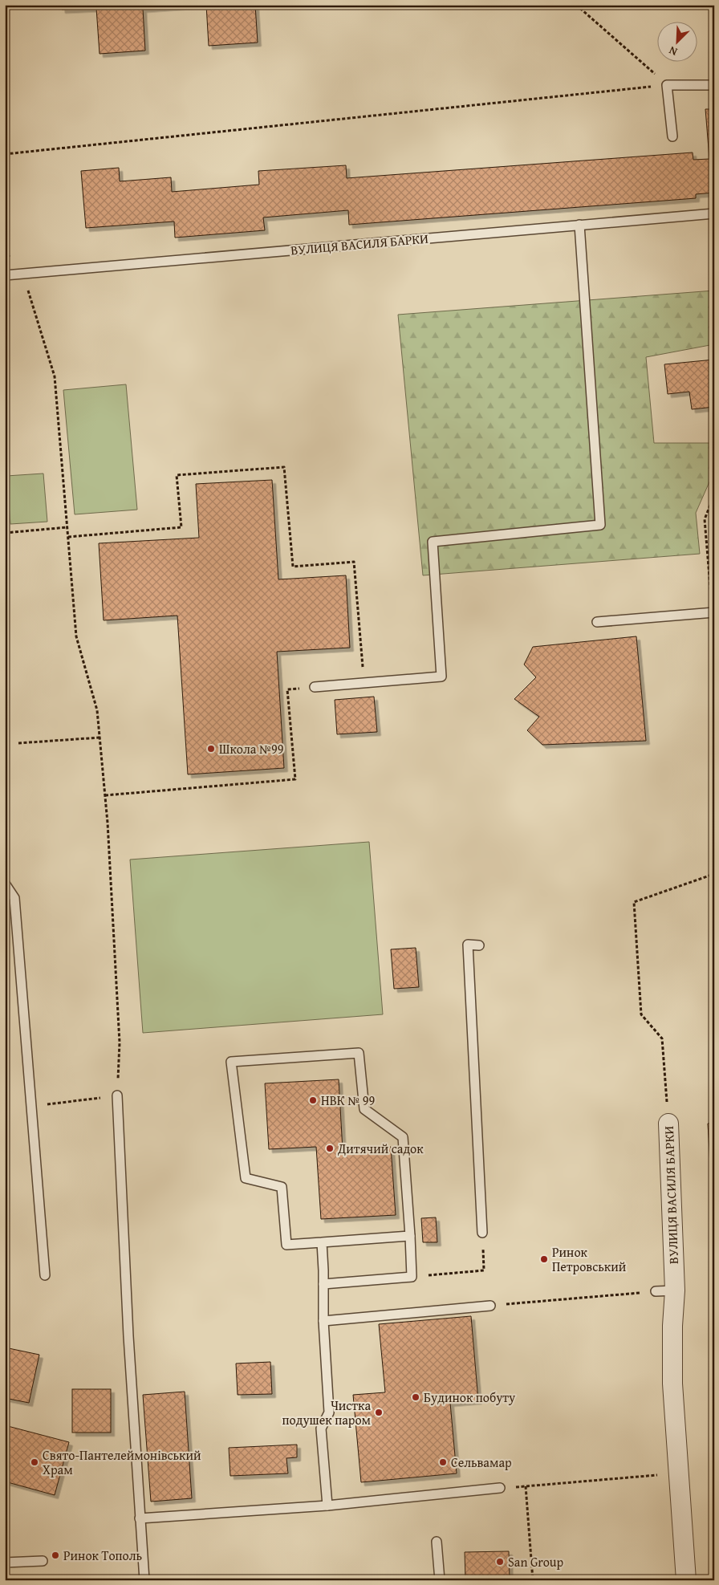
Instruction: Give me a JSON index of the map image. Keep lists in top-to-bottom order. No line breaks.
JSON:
{"streets":{"street":["ВУЛИЦЯ ВАСИЛЯ БАРКИ"]},"places":["Школа №99","НВК № 99","Дитячий садок","Ринок Петровський","Будинок побуту","Чистка подушек паром","Свято-Пантелеймонівський Храм","Сельвамар","Ринок Тополь","San Group"],"north":"bottom left"}
